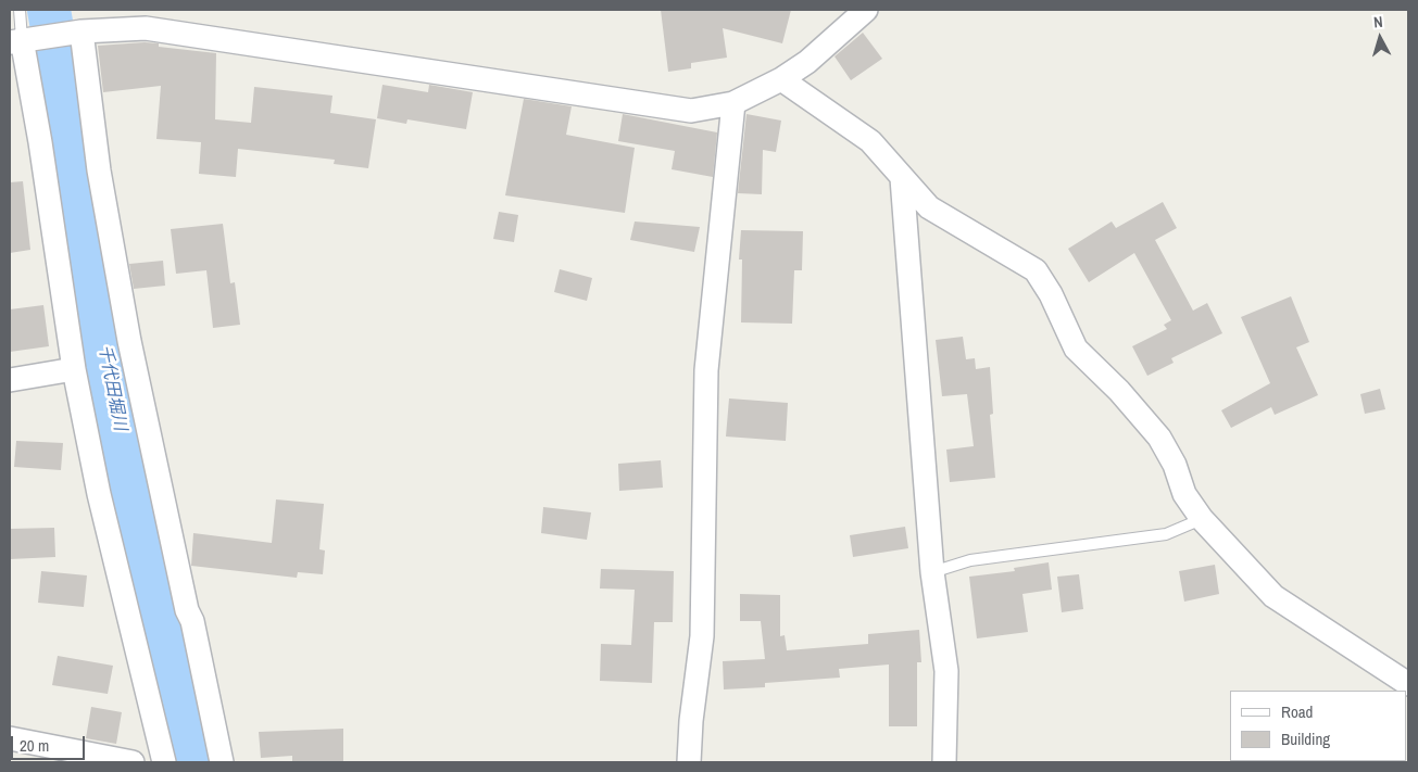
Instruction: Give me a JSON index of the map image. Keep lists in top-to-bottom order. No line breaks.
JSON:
{"water":["千代田堀川"],"legend":["Road","Building"],"scale_bar":"20 m","north":"top"}
